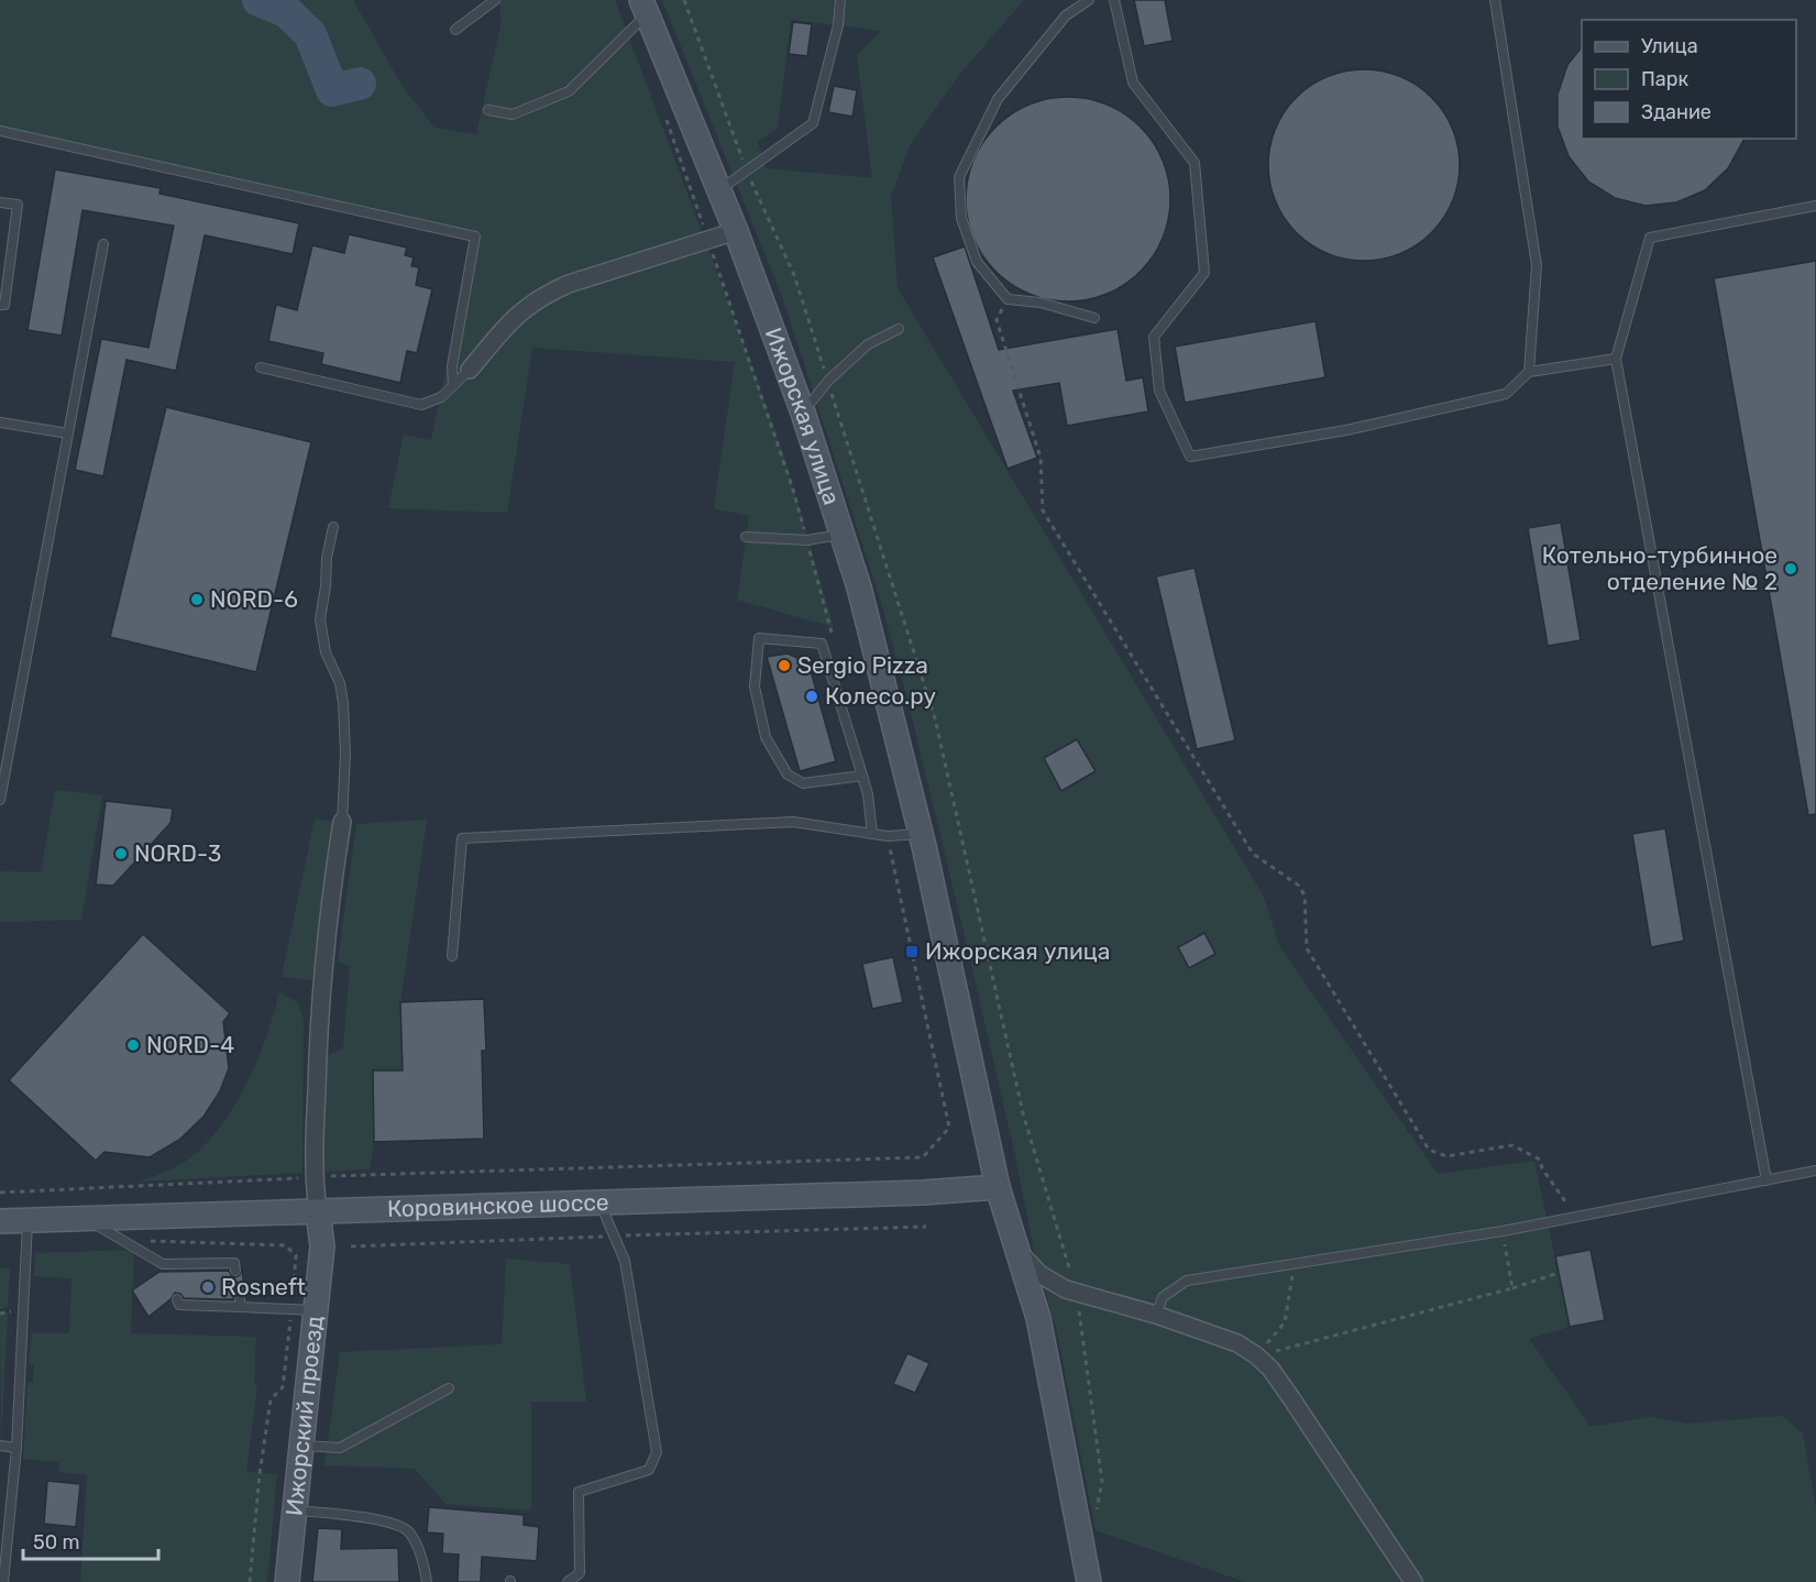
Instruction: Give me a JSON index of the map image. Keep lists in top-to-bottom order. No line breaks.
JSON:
{"streets":{"main road":["Ижорская улица","Коровинское шоссе","Ижорский проезд"]},"crossings":[["Ижорская улица","Коровинское шоссе"],["Коровинское шоссе","Ижорский проезд"]],"places":{"other":["Котельно-турбинное отделение № 2","NORD-6","Sergio Pizza","Колесо.ру","NORD-3","NORD-4","Rosneft"],"transit":["Ижорская улица"]},"legend":["Улица","Парк","Здание"],"scale_bar":"50 m"}
